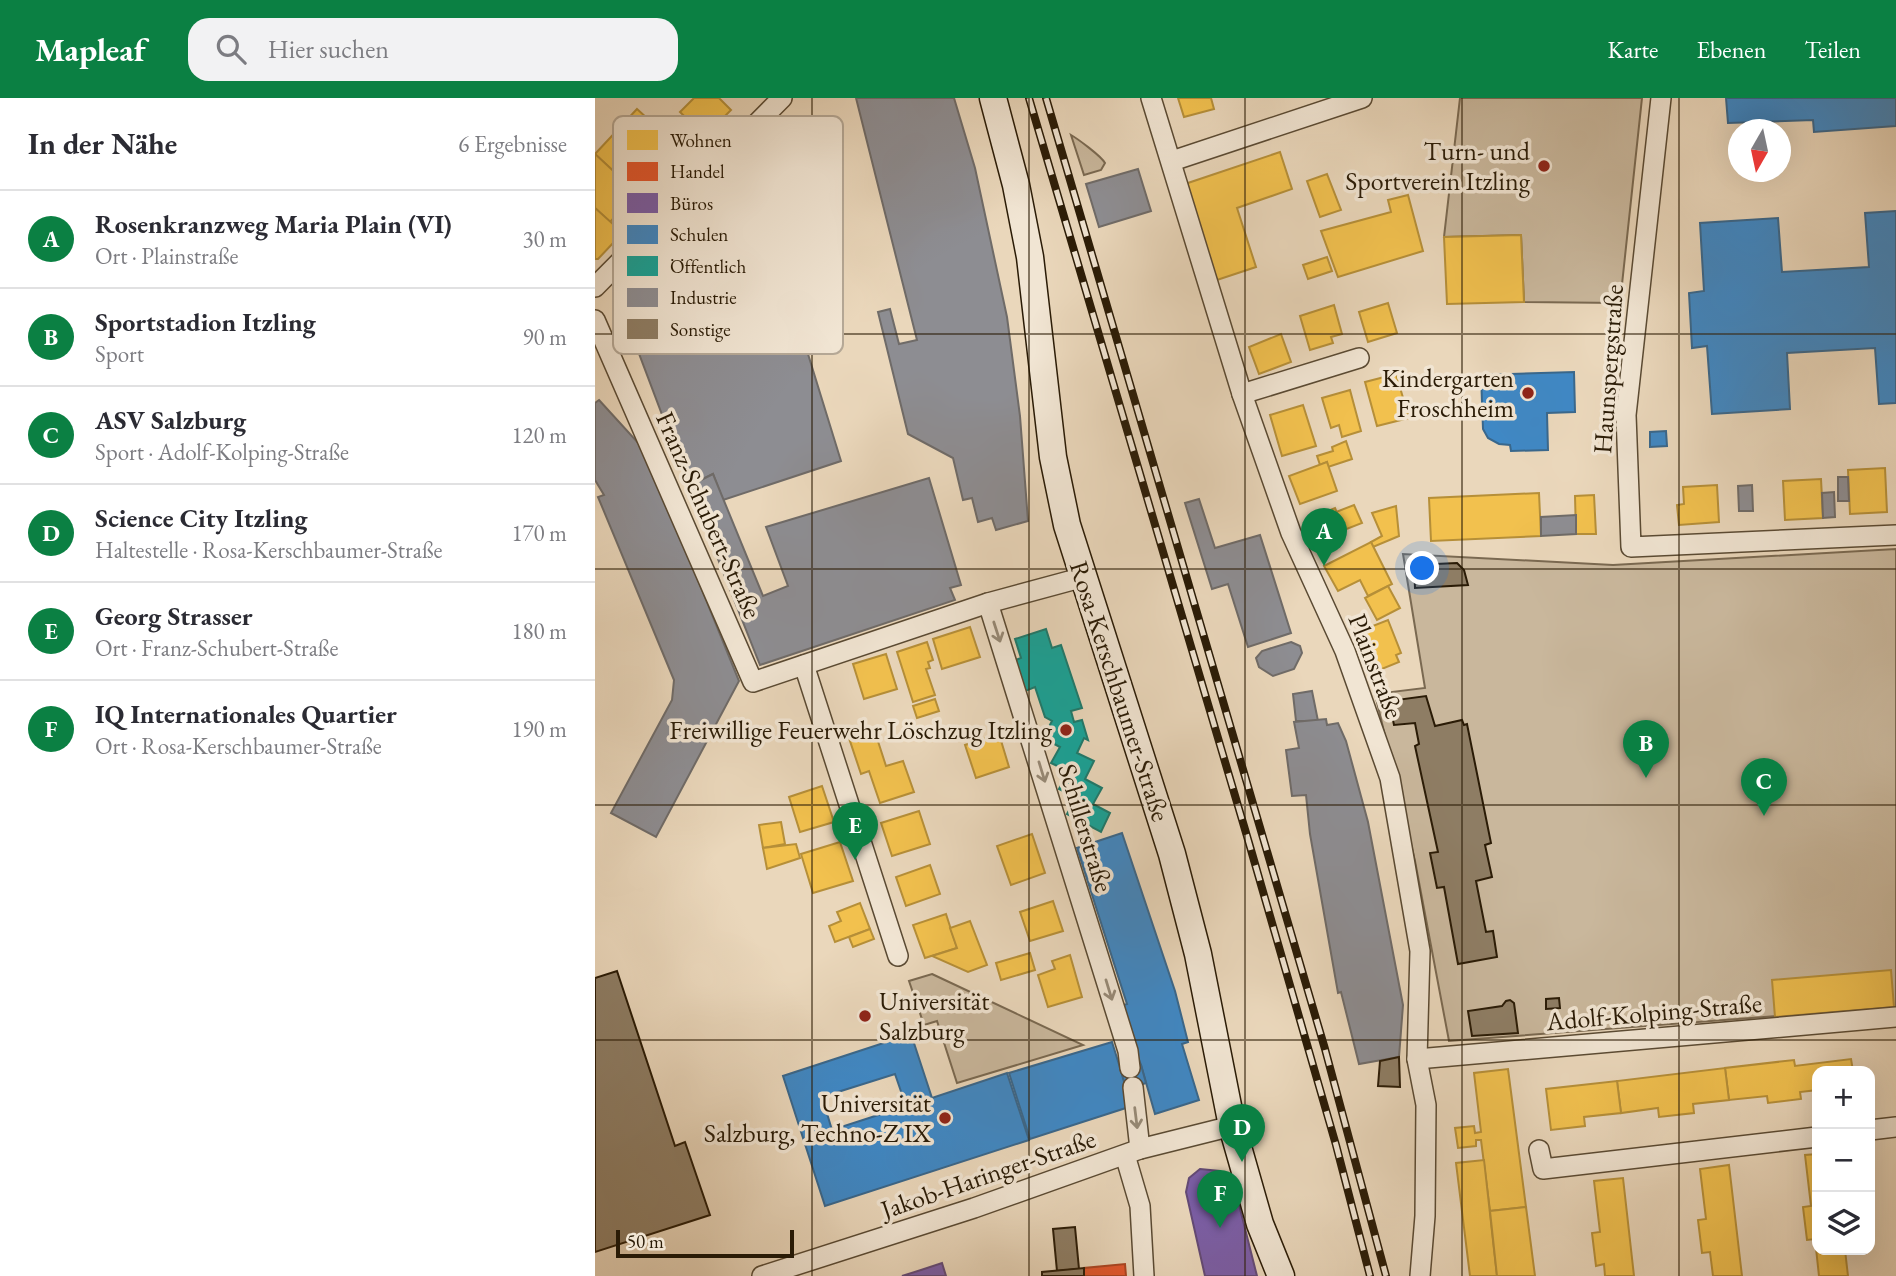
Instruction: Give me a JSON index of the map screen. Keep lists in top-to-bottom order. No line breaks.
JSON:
{"streets":{"main road":["Rosa-Kerschbaumer-Straße"],"street":["Haunspergstraße","Franz-Schubert-Straße","Plainstraße","Schillerstraße","Adolf-Kolping-Straße","Jakob-Haringer-Straße"]},"crossings":[["Franz-Schubert-Straße","Rosa-Kerschbaumer-Straße"],["Franz-Schubert-Straße","Schillerstraße"],["Plainstraße","Adolf-Kolping-Straße"],["Rosa-Kerschbaumer-Straße","Jakob-Haringer-Straße"],["Schillerstraße","Jakob-Haringer-Straße"]],"one_way":["Schillerstraße"],"places":["Turn- und Sportverein Itzling","Kindergarten Froschheim","Freiwillige Feuerwehr Löschzug Itzling","Universität Salzburg","Universität Salzburg, Techno-Z IX"],"legend":["Wohnen","Handel","Büros","Schulen","Öffentlich","Industrie","Sonstige"],"scale_bar":"50 m","north":"bottom","page":{"header":"Mapleaf","search":"Hier suchen","nav":["Karte","Ebenen","Teilen"],"heading":["In der Nähe","6 Ergebnisse"],"list":[{"mark":"A","name":"Rosenkranzweg Maria Plain (VI)","note":"Ort · Plainstraße","value":"30 m"},{"mark":"B","name":"Sportstadion Itzling","note":"Sport","value":"90 m"},{"mark":"C","name":"ASV Salzburg","note":"Sport · Adolf-Kolping-Straße","value":"120 m"},{"mark":"D","name":"Science City Itzling","note":"Haltestelle · Rosa-Kerschbaumer-Straße","value":"170 m"},{"mark":"E","name":"Georg Strasser","note":"Ort · Franz-Schubert-Straße","value":"180 m"},{"mark":"F","name":"IQ Internationales Quartier","note":"Ort · Rosa-Kerschbaumer-Straße","value":"190 m"}],"pins":["A","B","C","E","D","F"],"map_buttons":["+","−"],"scale":"50 m"}}
